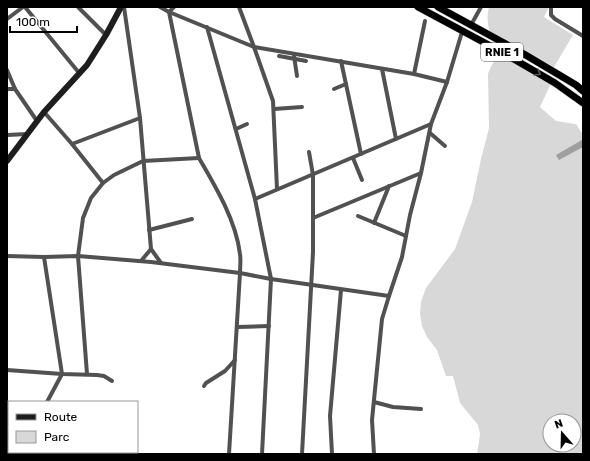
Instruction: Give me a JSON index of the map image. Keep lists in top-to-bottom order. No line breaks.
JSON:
{"streets":{"highway":["RNIE 1"]},"legend":["Route","Parc"],"scale_bar":"100 m","north":"top"}
